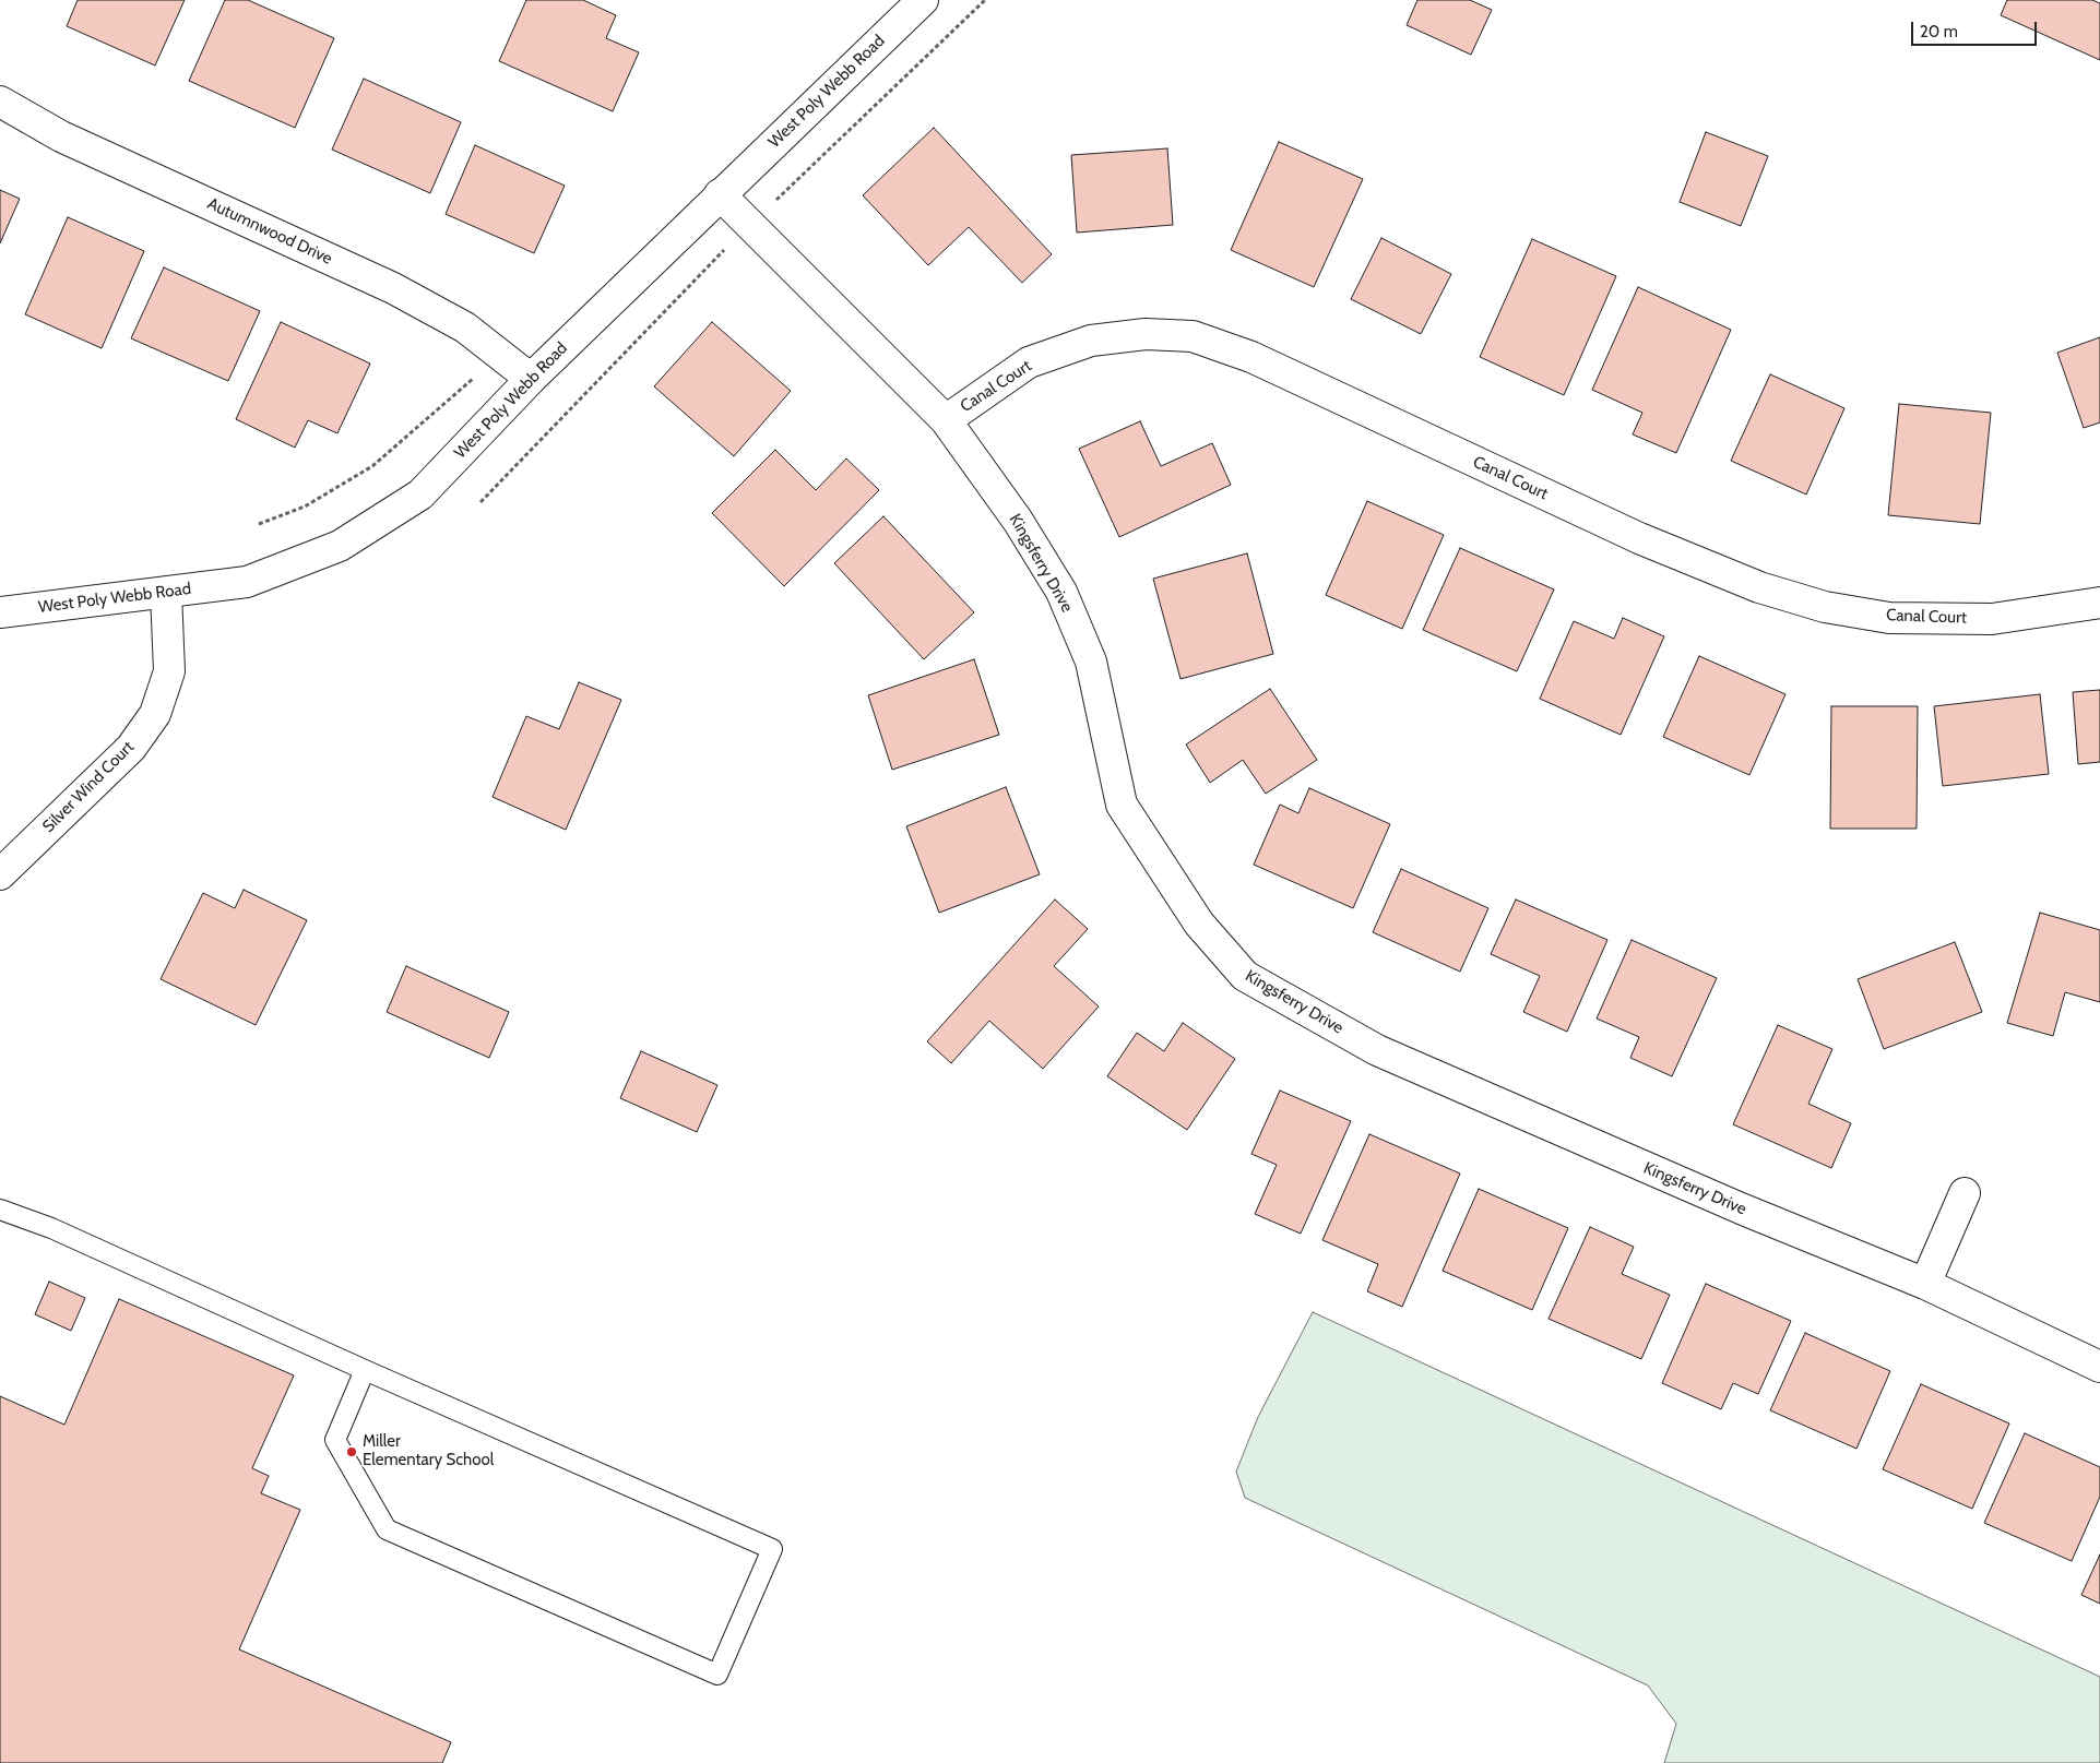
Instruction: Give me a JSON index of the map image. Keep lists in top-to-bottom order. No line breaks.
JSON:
{"streets":{"street":["West Poly Webb Road","Autumnwood Drive","Canal Court","Kingsferry Drive","Silver Wind Court"]},"crossings":[["West Poly Webb Road","Autumnwood Drive"],["West Poly Webb Road","Kingsferry Drive"],["West Poly Webb Road","Silver Wind Court"],["Canal Court","Kingsferry Drive"]],"places":["Miller Elementary School"],"scale_bar":"20 m"}
